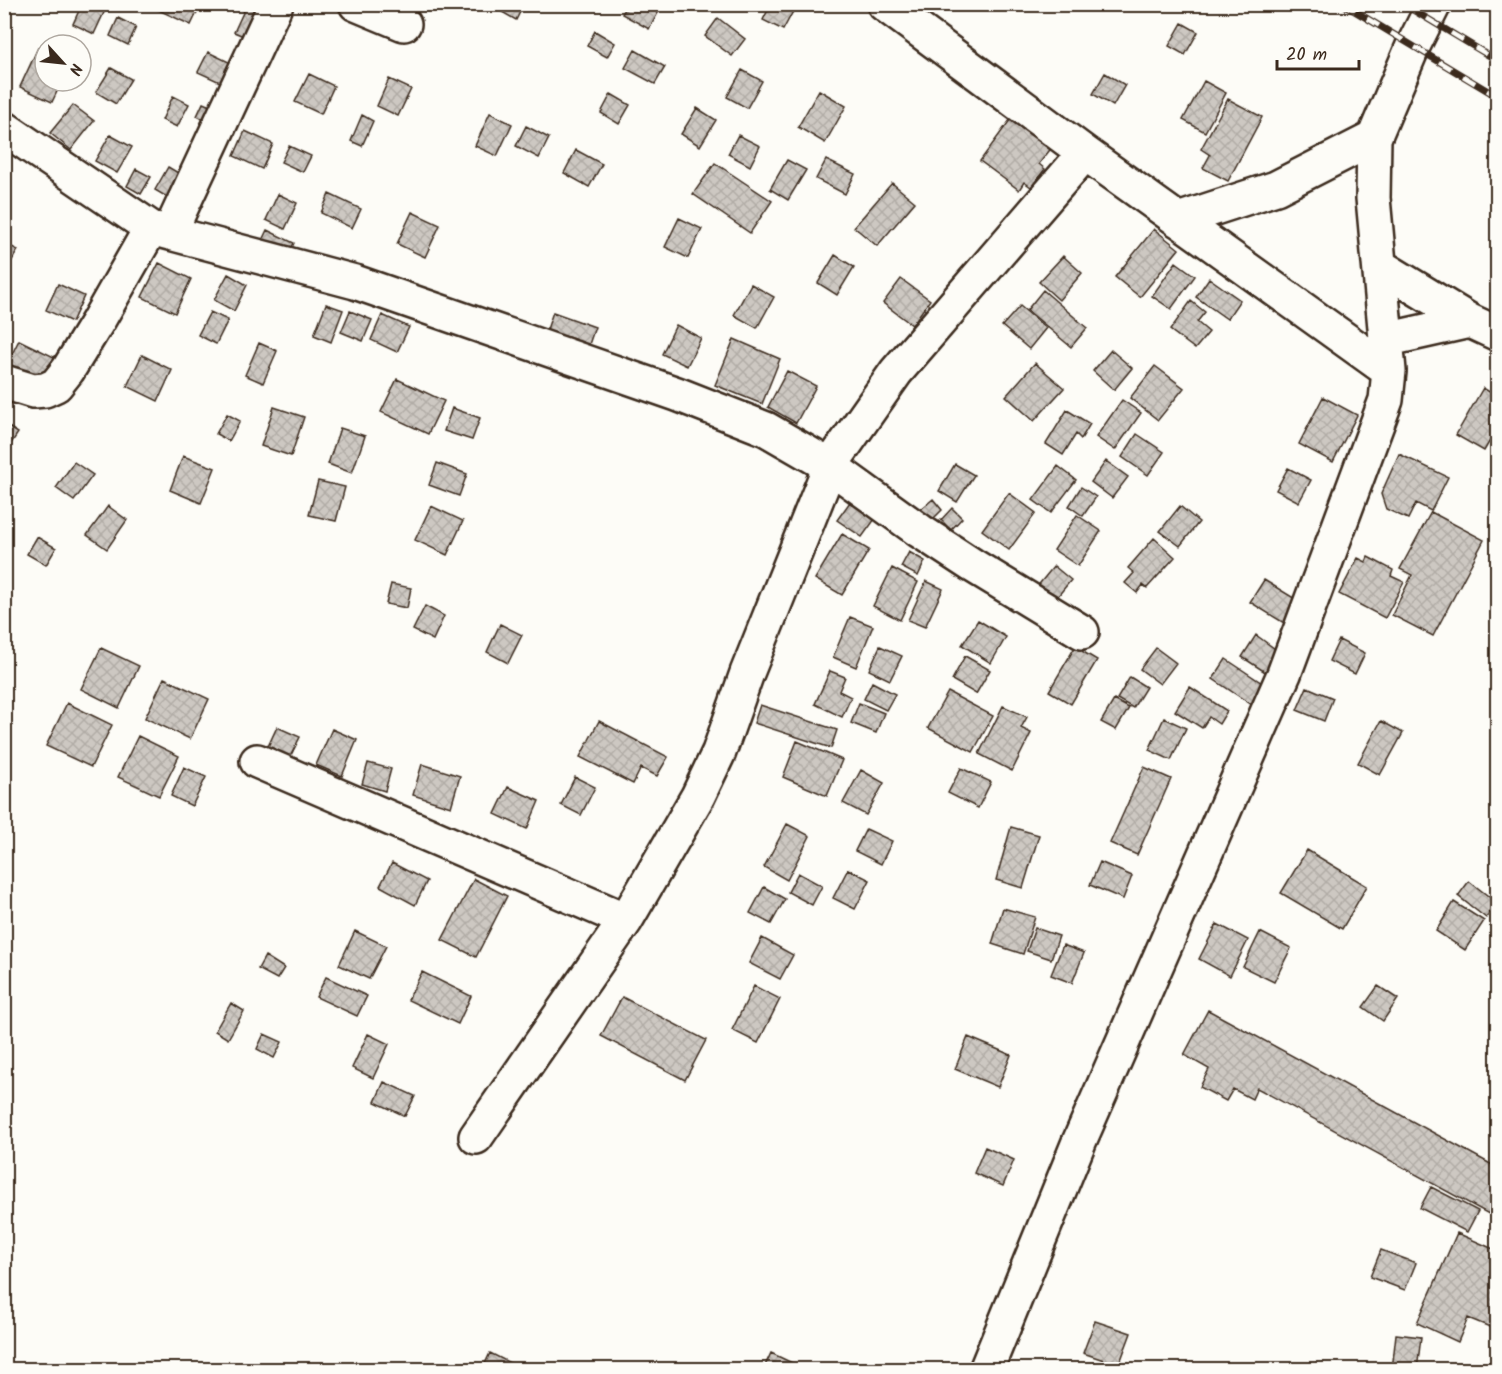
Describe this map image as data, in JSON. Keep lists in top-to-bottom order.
{
  "scale_bar": "20 m",
  "north": "bottom right"
}
